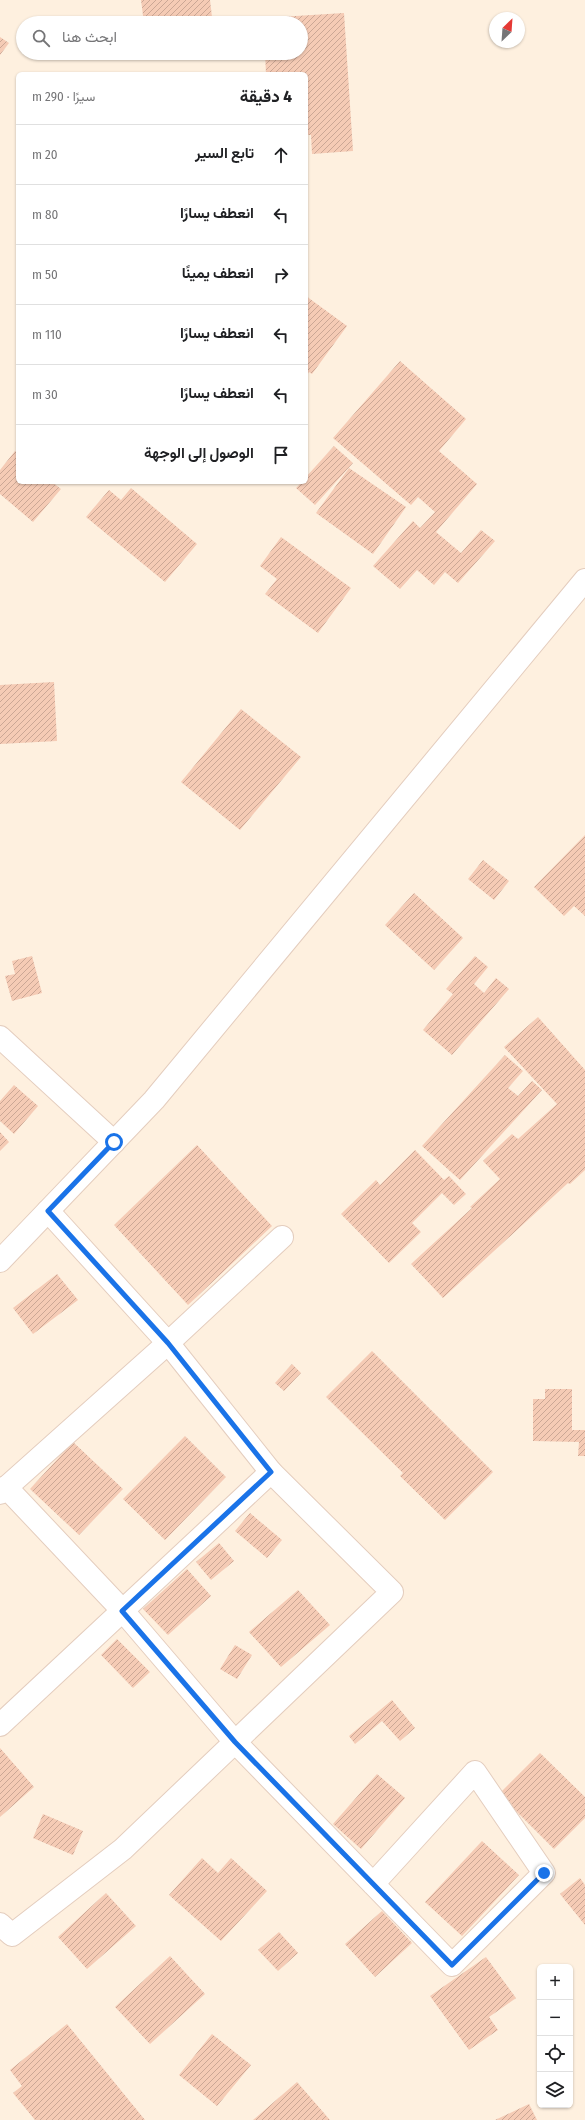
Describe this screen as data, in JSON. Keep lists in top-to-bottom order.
{
  "north": "top right",
  "page": {
    "search": "ابحث هنا",
    "heading": ["4 دقيقة", "سيرًا · 290 m"],
    "list": [
      ["تابع السير", "20 m"],
      ["انعطف يسارًا", "80 m"],
      ["انعطف يمينًا", "50 m"],
      ["انعطف يسارًا", "110 m"],
      ["انعطف يسارًا", "30 m"],
      "الوصول إلى الوجهة"
    ],
    "map_buttons": ["+", "−"]
  }
}
